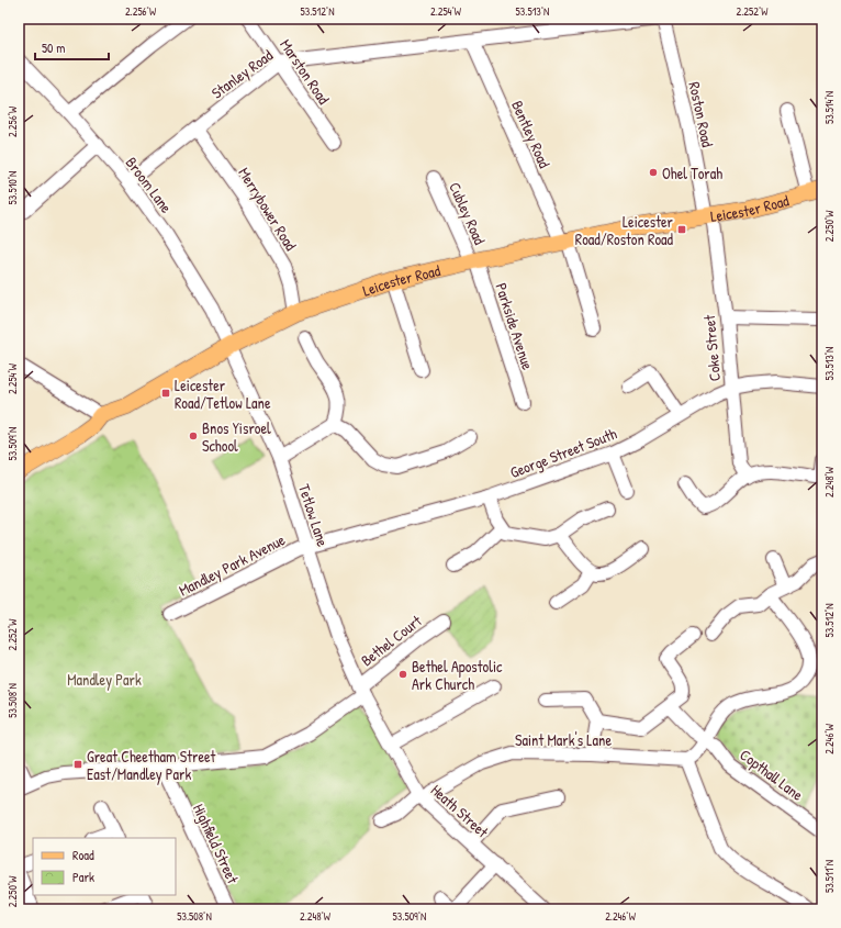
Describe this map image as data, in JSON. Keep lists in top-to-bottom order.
{
  "streets": {
    "main road": ["Leicester Road"],
    "street": [
      "Marston Road",
      "Stanley Road",
      "Roston Road",
      "Bentley Road",
      "Broom Lane",
      "Merrybower Road",
      "Cubley Road",
      "Parkside Avenue",
      "Coke Street",
      "George Street South",
      "Tetlow Lane",
      "Mandley Park Avenue",
      "Bethel Court",
      "Saint Mark's Lane",
      "Copthall Lane",
      "Heath Street",
      "Highfield Street"
    ]
  },
  "crossings": [
    ["Marston Road", "Stanley Road"],
    ["Stanley Road", "Bentley Road"],
    ["Stanley Road", "Broom Lane"],
    ["Stanley Road", "Merrybower Road"],
    ["Roston Road", "Leicester Road"],
    ["Roston Road", "Coke Street"],
    ["Bentley Road", "Leicester Road"],
    ["Broom Lane", "Leicester Road"],
    ["Broom Lane", "Tetlow Lane"],
    ["Leicester Road", "Merrybower Road"],
    ["Leicester Road", "Cubley Road"],
    ["Leicester Road", "Parkside Avenue"],
    ["Leicester Road", "Coke Street"],
    ["Leicester Road", "Tetlow Lane"],
    ["Cubley Road", "Parkside Avenue"],
    ["Coke Street", "George Street South"],
    ["George Street South", "Tetlow Lane"],
    ["George Street South", "Mandley Park Avenue"],
    ["Tetlow Lane", "Mandley Park Avenue"],
    ["Tetlow Lane", "Bethel Court"],
    ["Tetlow Lane", "Heath Street"],
    ["Bethel Court", "Heath Street"],
    ["Bethel Court", "Highfield Street"],
    ["Saint Mark's Lane", "Heath Street"]
  ],
  "parks": ["Mandley Park"],
  "places": {
    "other": ["Ohel Torah", "Bnos Yisroel School", "Bethel Apostolic Ark Church"],
    "transit": ["Leicester Road/Roston Road", "Leicester Road/Tetlow Lane", "Great Cheetham Street East/Mandley Park"]
  },
  "legend": ["Road", "Park"],
  "scale_bar": "50 m",
  "coordinates": [
    "2.256°W",
    "53.512°N",
    "2.254°W",
    "53.513°N",
    "2.252°W",
    "53.514°N",
    "53.510°N",
    "2.250°W",
    "53.509°N",
    "2.248°W",
    "53.508°N",
    "2.246°W",
    "53.511°N"
  ]
}
